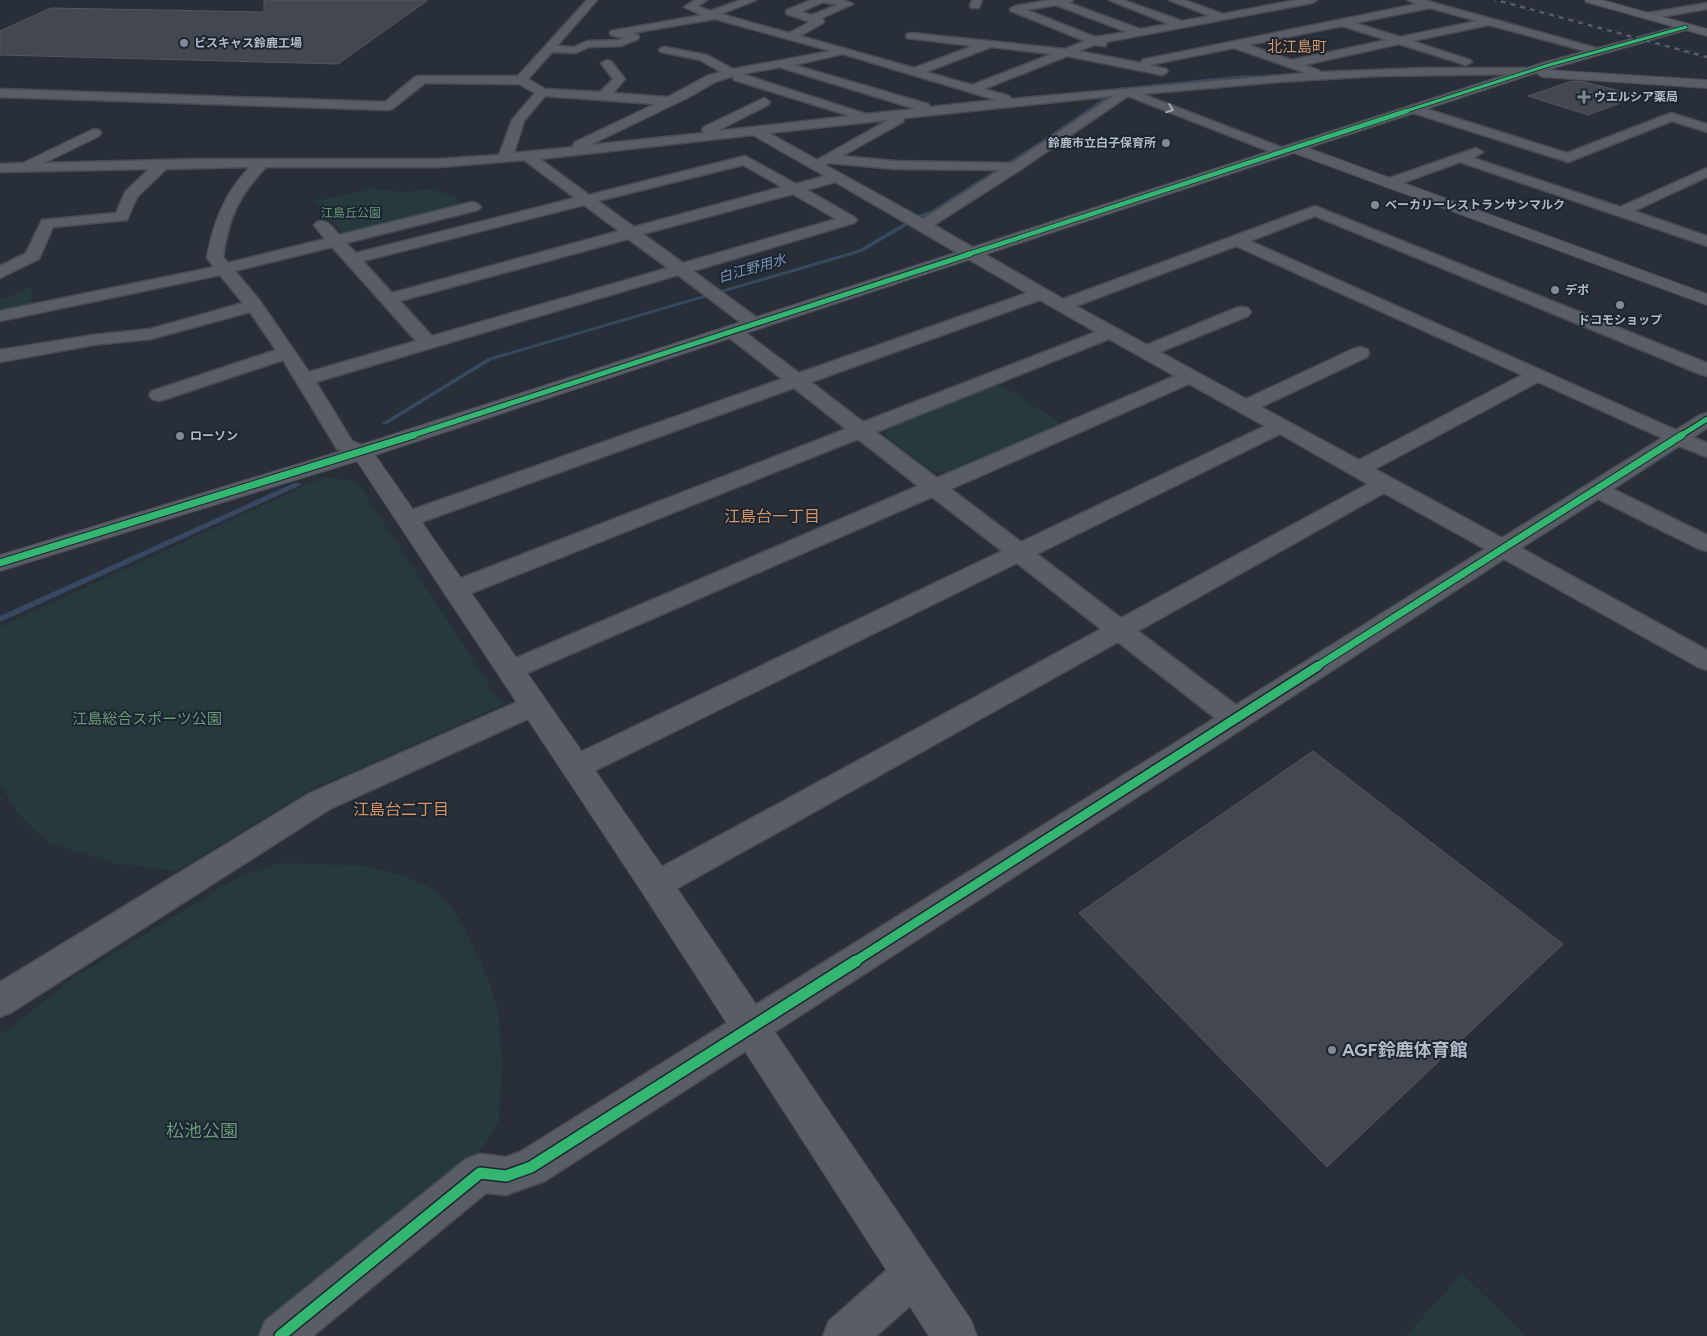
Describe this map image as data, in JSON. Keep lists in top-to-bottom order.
{
  "districts": ["北江島町", "江島台一丁目", "江島台二丁目"],
  "water": ["白江野用水"],
  "parks": ["江島丘公園", "江島総合スポーツ公園", "松池公園"],
  "places": {
    "other": [
      "ビスキャス鈴鹿工場",
      "鈴鹿市立白子保育所",
      "ベーカリーレストランサンマルク",
      "デポ",
      "ドコモショップ",
      "ローソン",
      "AGF鈴鹿体育館"
    ],
    "health": ["ウエルシア薬局"]
  }
}
